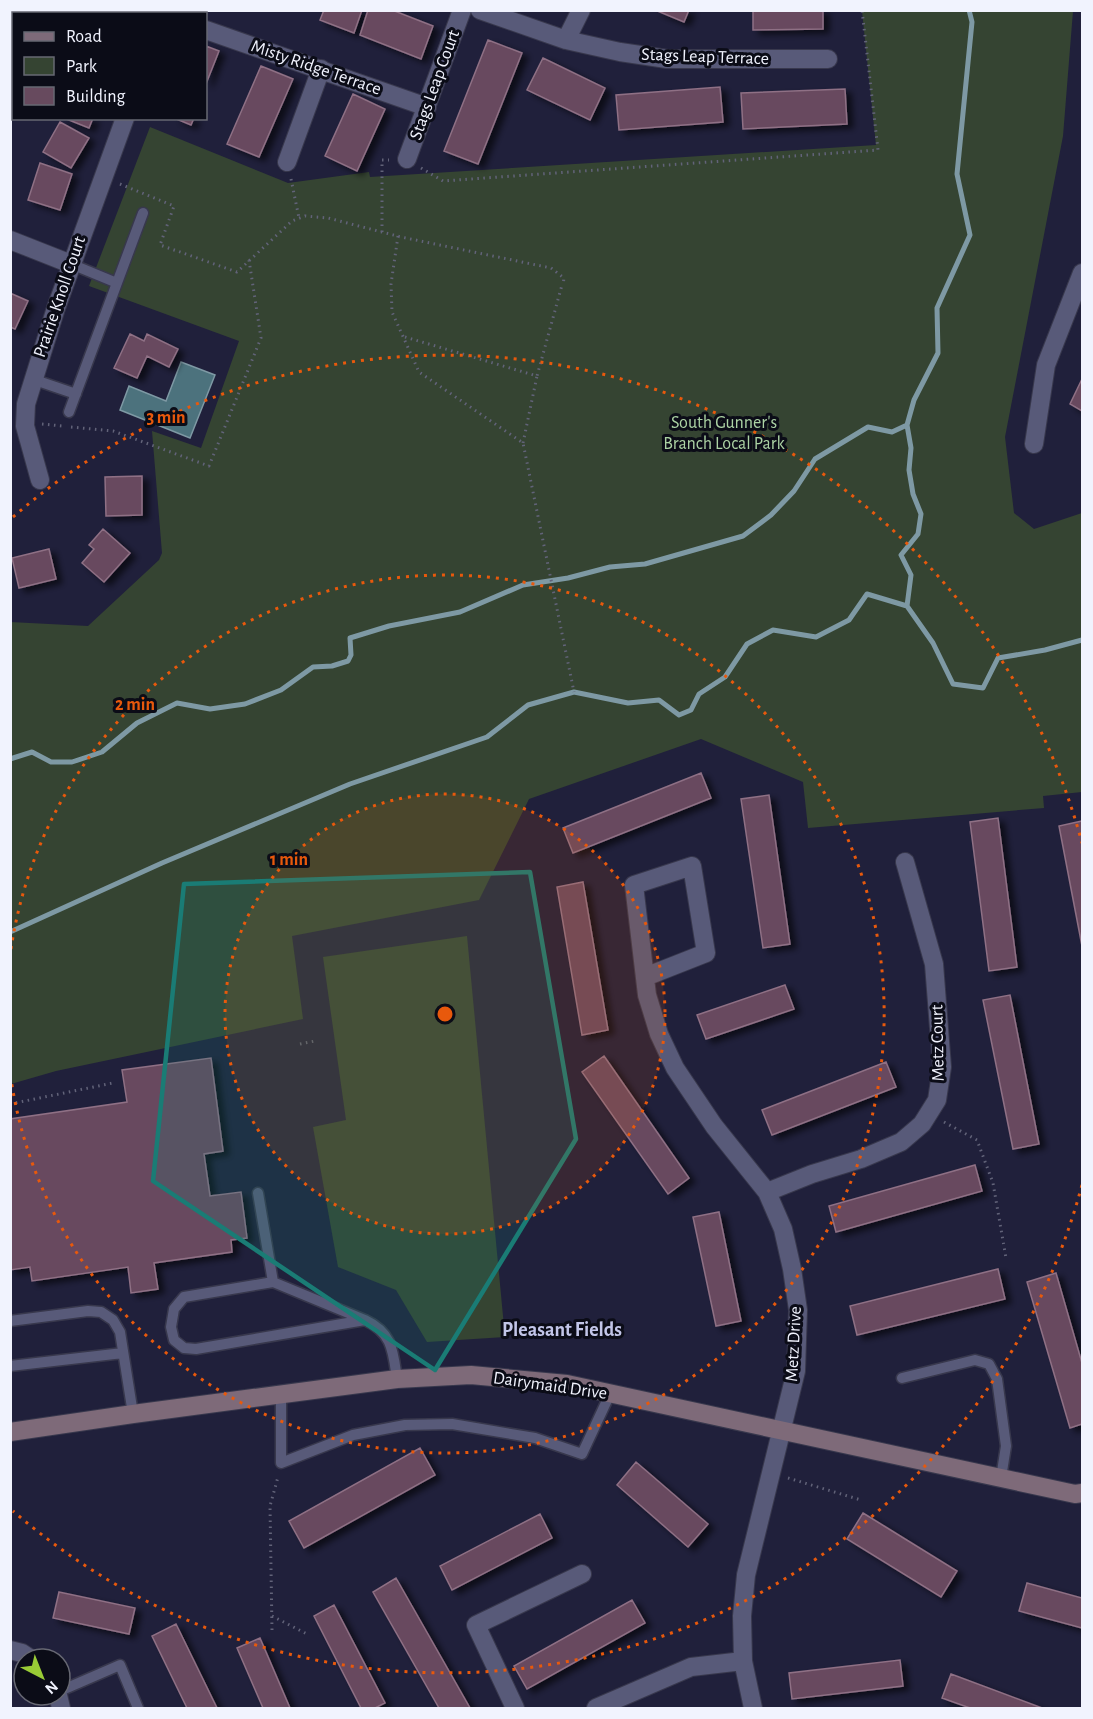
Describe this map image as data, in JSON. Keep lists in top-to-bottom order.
{
  "streets": {
    "street": [
      "Stags Leap Terrace",
      "Misty Ridge Terrace",
      "Stags Leap Court",
      "Prairie Knoll Court",
      "Metz Court",
      "Metz Drive",
      "Dairymaid Drive"
    ]
  },
  "crossings": [
    ["Misty Ridge Terrace", "Stags Leap Court"],
    ["Metz Court", "Metz Drive"],
    ["Metz Drive", "Dairymaid Drive"]
  ],
  "districts": ["Pleasant Fields"],
  "parks": ["South Gunner's Branch Local Park"],
  "legend": ["Road", "Park", "Building"],
  "north": "bottom right",
  "rings": ["3 min", "2 min", "1 min"]
}
